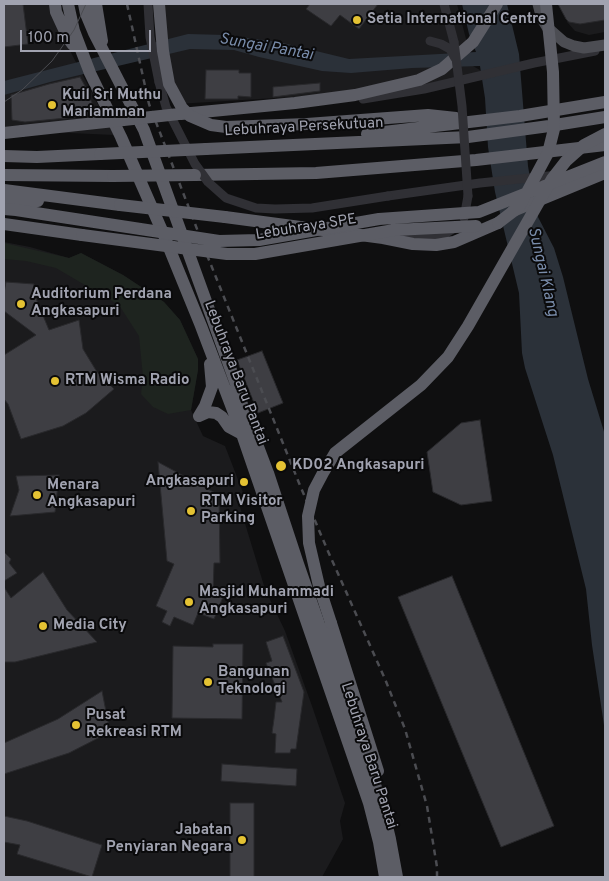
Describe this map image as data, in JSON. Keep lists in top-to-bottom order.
{
  "streets": {
    "highway": ["Lebuhraya Persekutuan", "Lebuhraya SPE", "Lebuhraya Baru Pantai"]
  },
  "water": ["Sungai Pantai", "Sungai Klang"],
  "places": [
    "Setia International Centre",
    "Kuil Sri Muthu Mariamman",
    "Auditorium Perdana Angkasapuri",
    "RTM Wisma Radio",
    "KD02 Angkasapuri",
    "Angkasapuri",
    "Menara Angkasapuri",
    "RTM Visitor Parking",
    "Masjid Muhammadi Angkasapuri",
    "Media City",
    "Bangunan Teknologi",
    "Pusat Rekreasi RTM",
    "Jabatan Penyiaran Negara"
  ],
  "scale_bar": "100 m"
}
